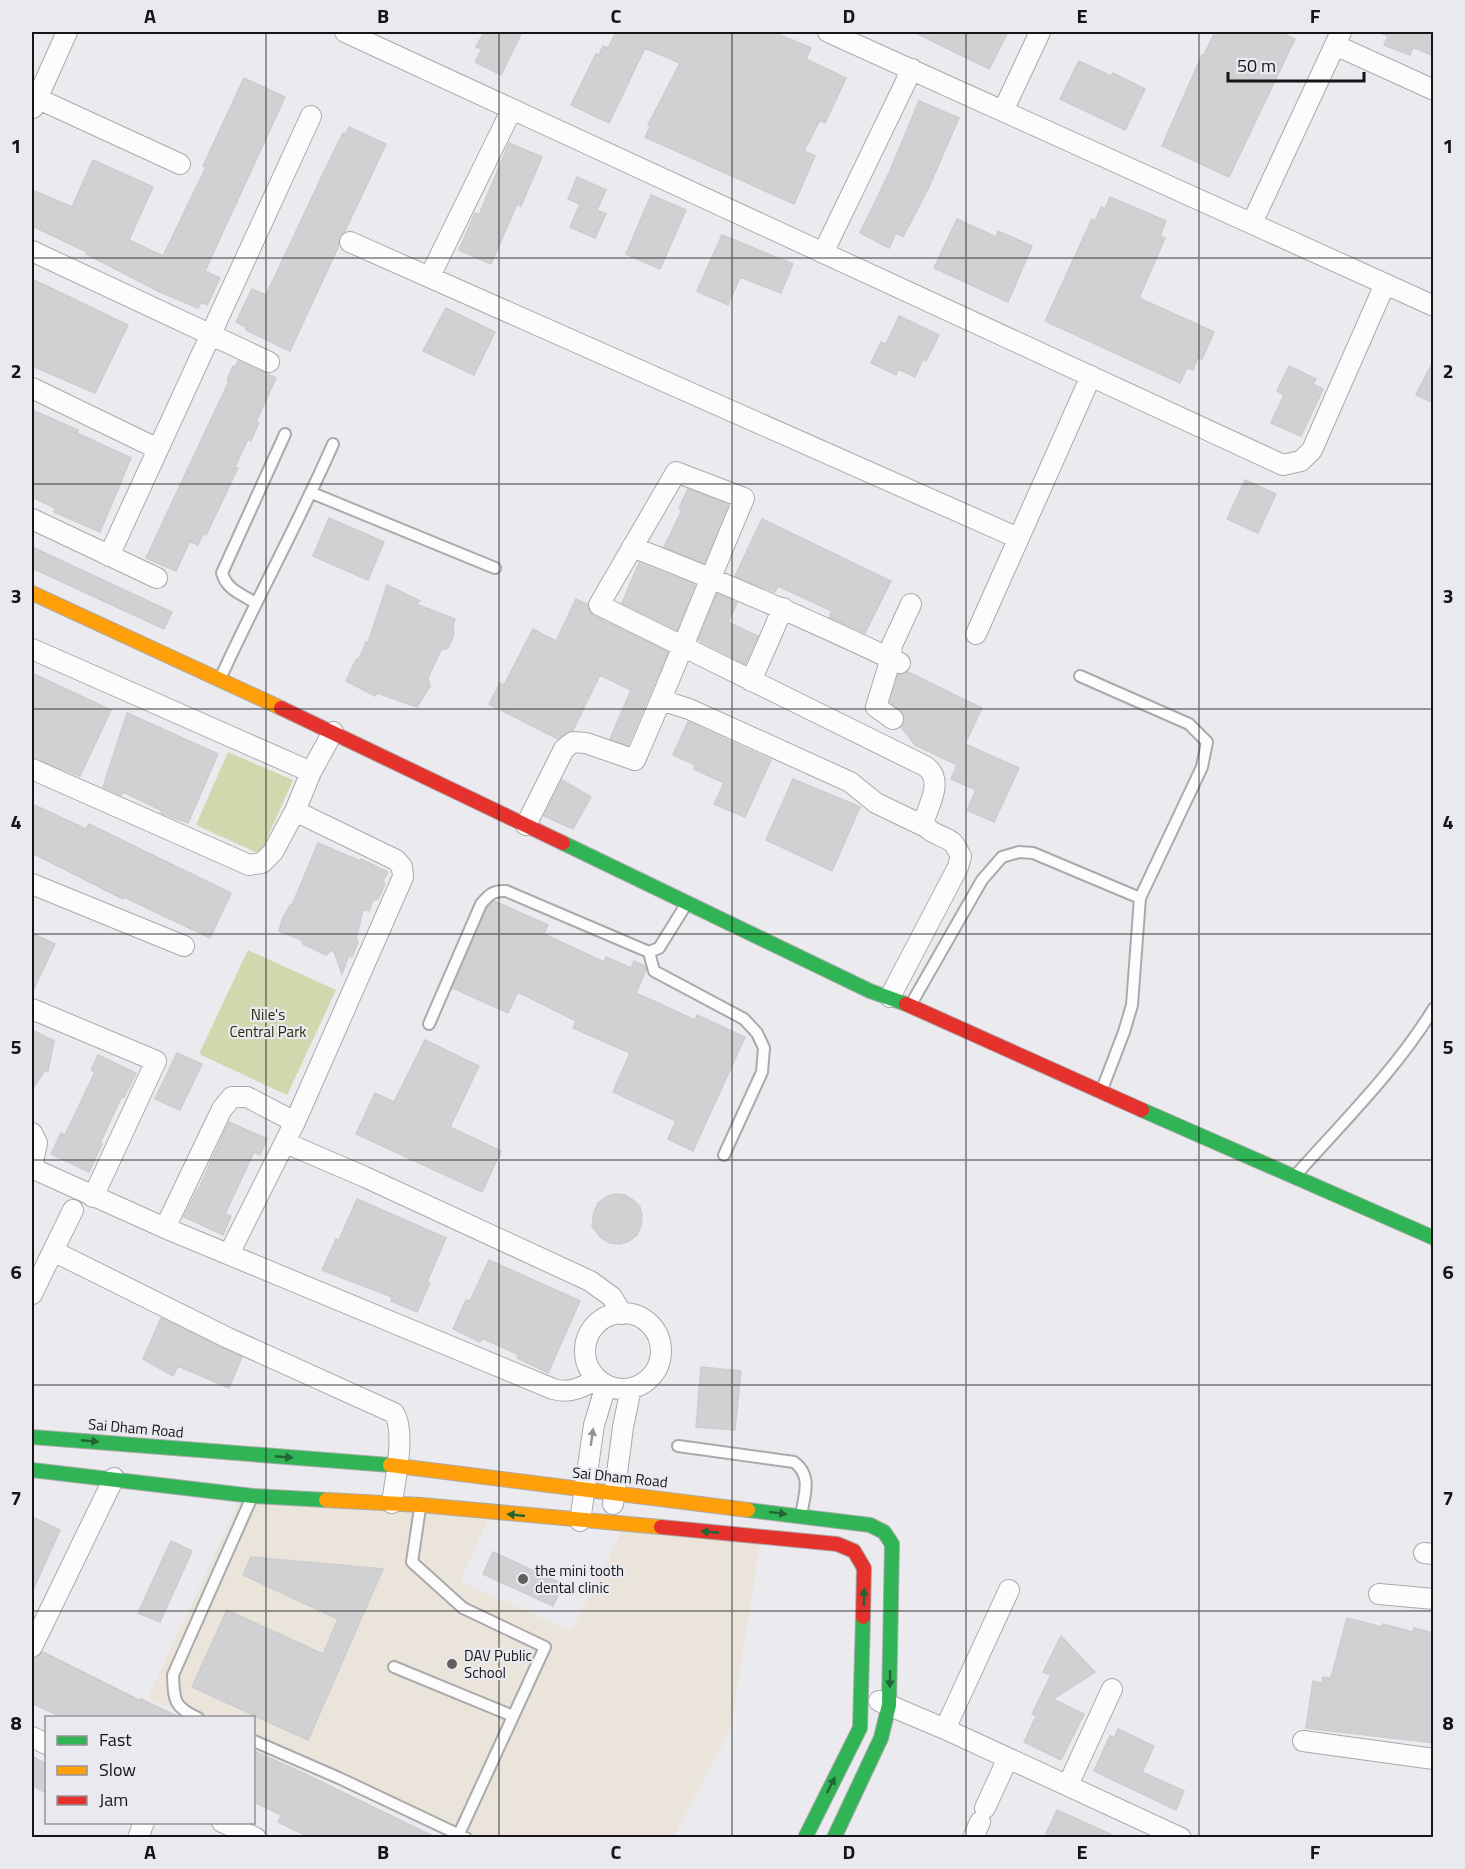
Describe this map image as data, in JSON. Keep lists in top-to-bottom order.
{
  "streets": {
    "street": ["Sai Dham Road"]
  },
  "parks": ["Nile's Central Park"],
  "places": ["the mini tooth dental clinic", "DAV Public School"],
  "legend": ["Fast", "Slow", "Jam"],
  "scale_bar": "50 m",
  "grid": {
    "columns": [
      "A",
      "B",
      "C",
      "D",
      "E",
      "F"
    ],
    "rows": [
      "1",
      "2",
      "3",
      "4",
      "5",
      "6",
      "7",
      "8"
    ]
  }
}
